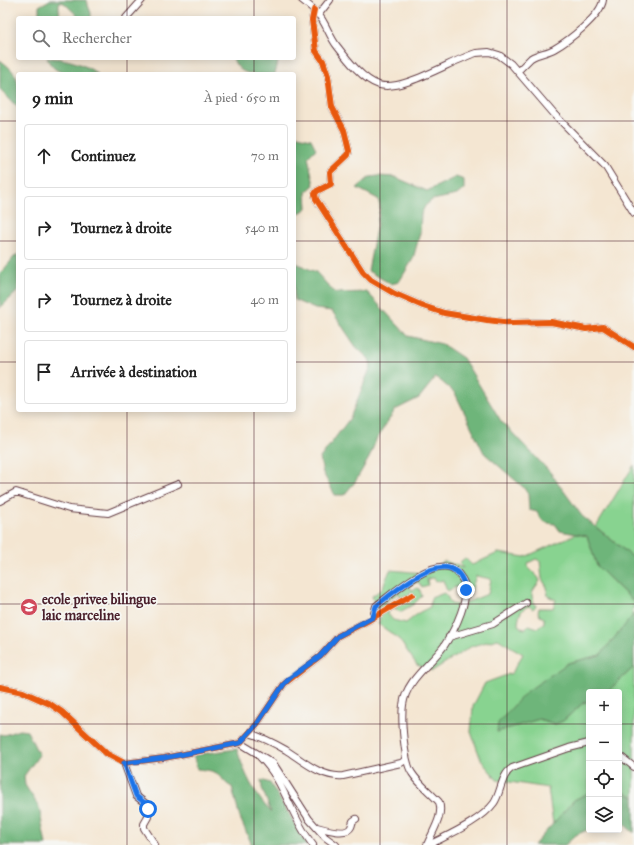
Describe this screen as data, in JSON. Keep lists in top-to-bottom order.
{
  "places": {
    "school or university": ["ecole privee bilingue laic marceline"]
  },
  "page": {
    "search": "Rechercher",
    "heading": ["9 min", "À pied · 650 m"],
    "list": [
      ["Continuez", "70 m"],
      ["Tournez à droite", "540 m"],
      ["Tournez à droite", "40 m"],
      "Arrivée à destination"
    ],
    "map_buttons": ["+", "−"]
  }
}
